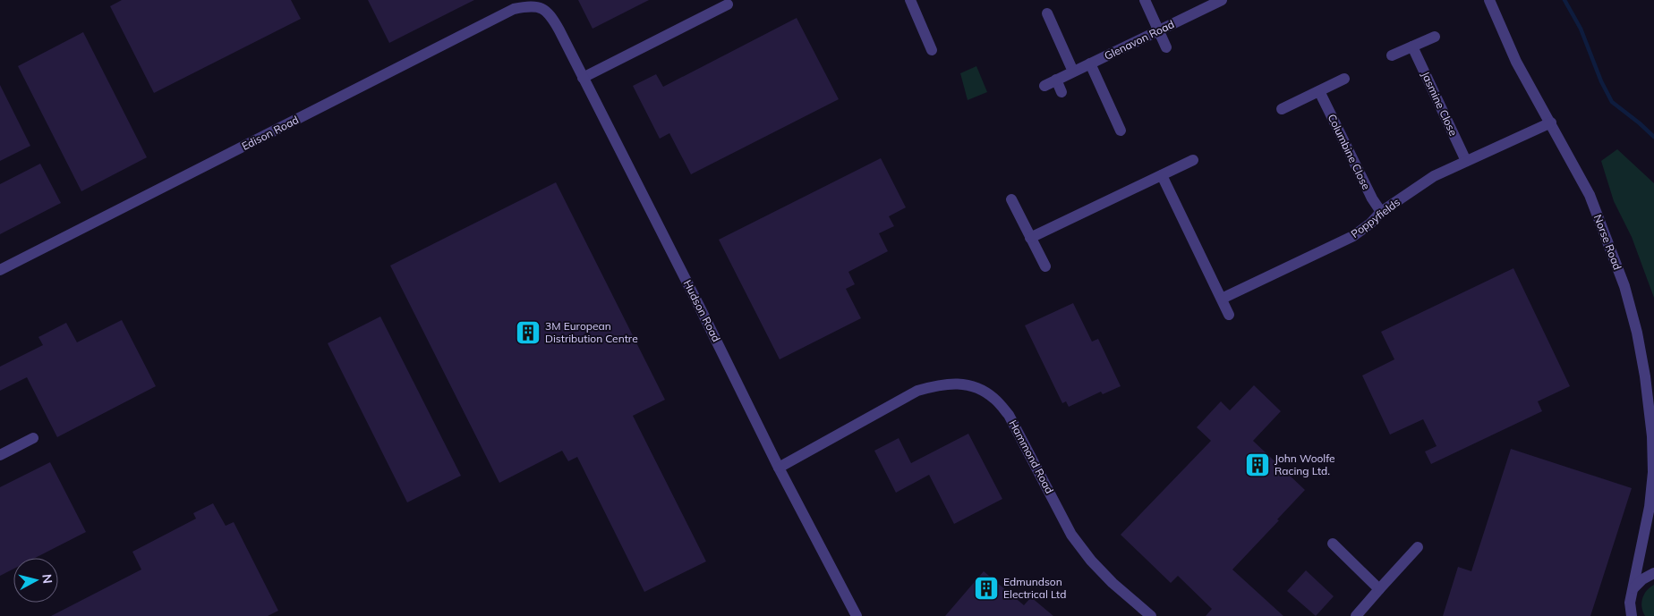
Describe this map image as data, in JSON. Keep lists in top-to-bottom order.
{
  "streets": {
    "street": [
      "Glenavon Road",
      "Jasmine Close",
      "Edison Road",
      "Columbine Close",
      "Poppyfields",
      "Norse Road",
      "Hudson Road",
      "Hammond Road"
    ]
  },
  "crossings": [
    ["Jasmine Close", "Poppyfields"],
    ["Edison Road", "Hudson Road"],
    ["Columbine Close", "Poppyfields"],
    ["Poppyfields", "Norse Road"],
    ["Hudson Road", "Hammond Road"]
  ],
  "places": {
    "building": ["3M European Distribution Centre", "John Woolfe Racing Ltd.", "Edmundson Electrical Ltd"]
  },
  "north": "right"
}
